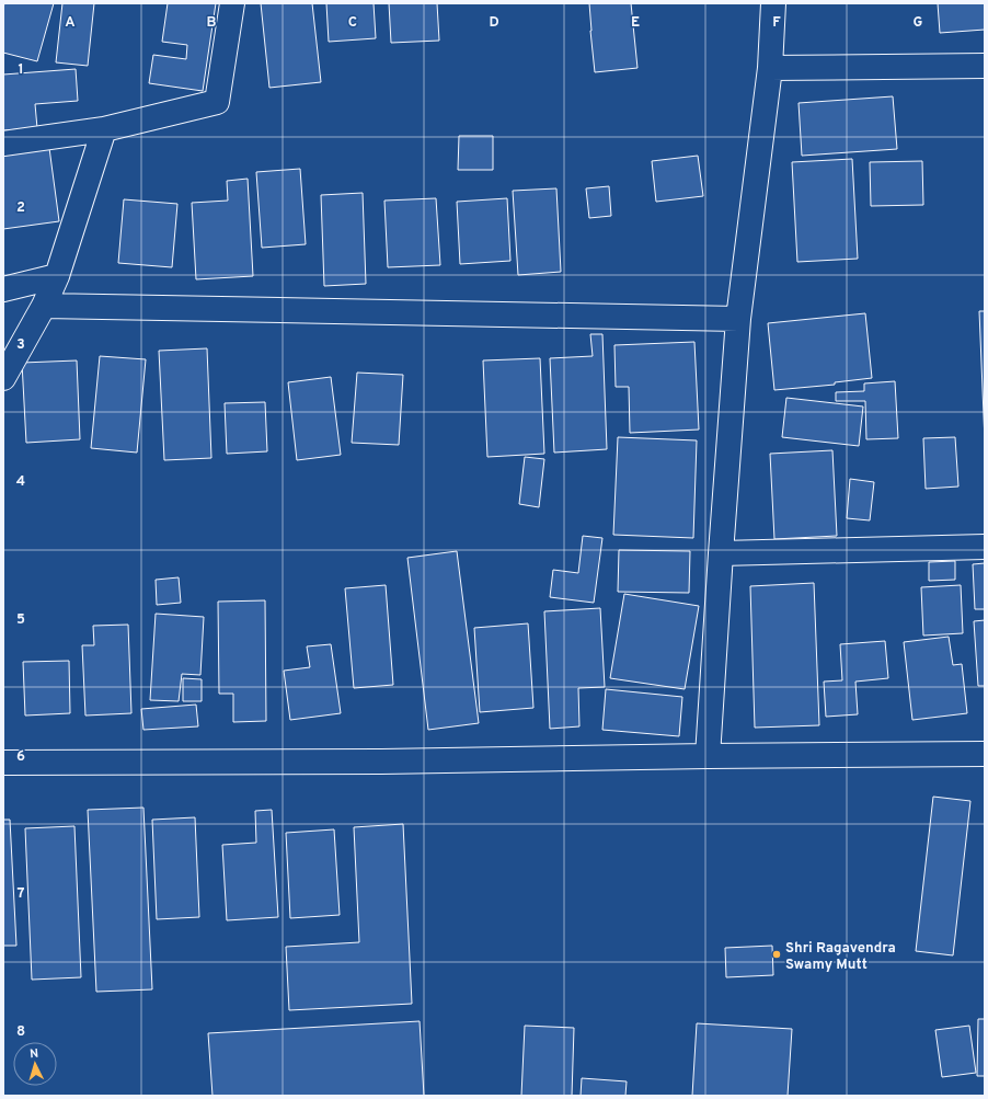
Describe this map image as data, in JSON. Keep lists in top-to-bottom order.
{
  "places": ["Shri Ragavendra Swamy Mutt"],
  "north": "top",
  "grid": {
    "columns": [
      "A",
      "B",
      "C",
      "D",
      "E",
      "F",
      "G"
    ],
    "rows": [
      "1",
      "2",
      "3",
      "4",
      "5",
      "6",
      "7",
      "8"
    ]
  }
}
